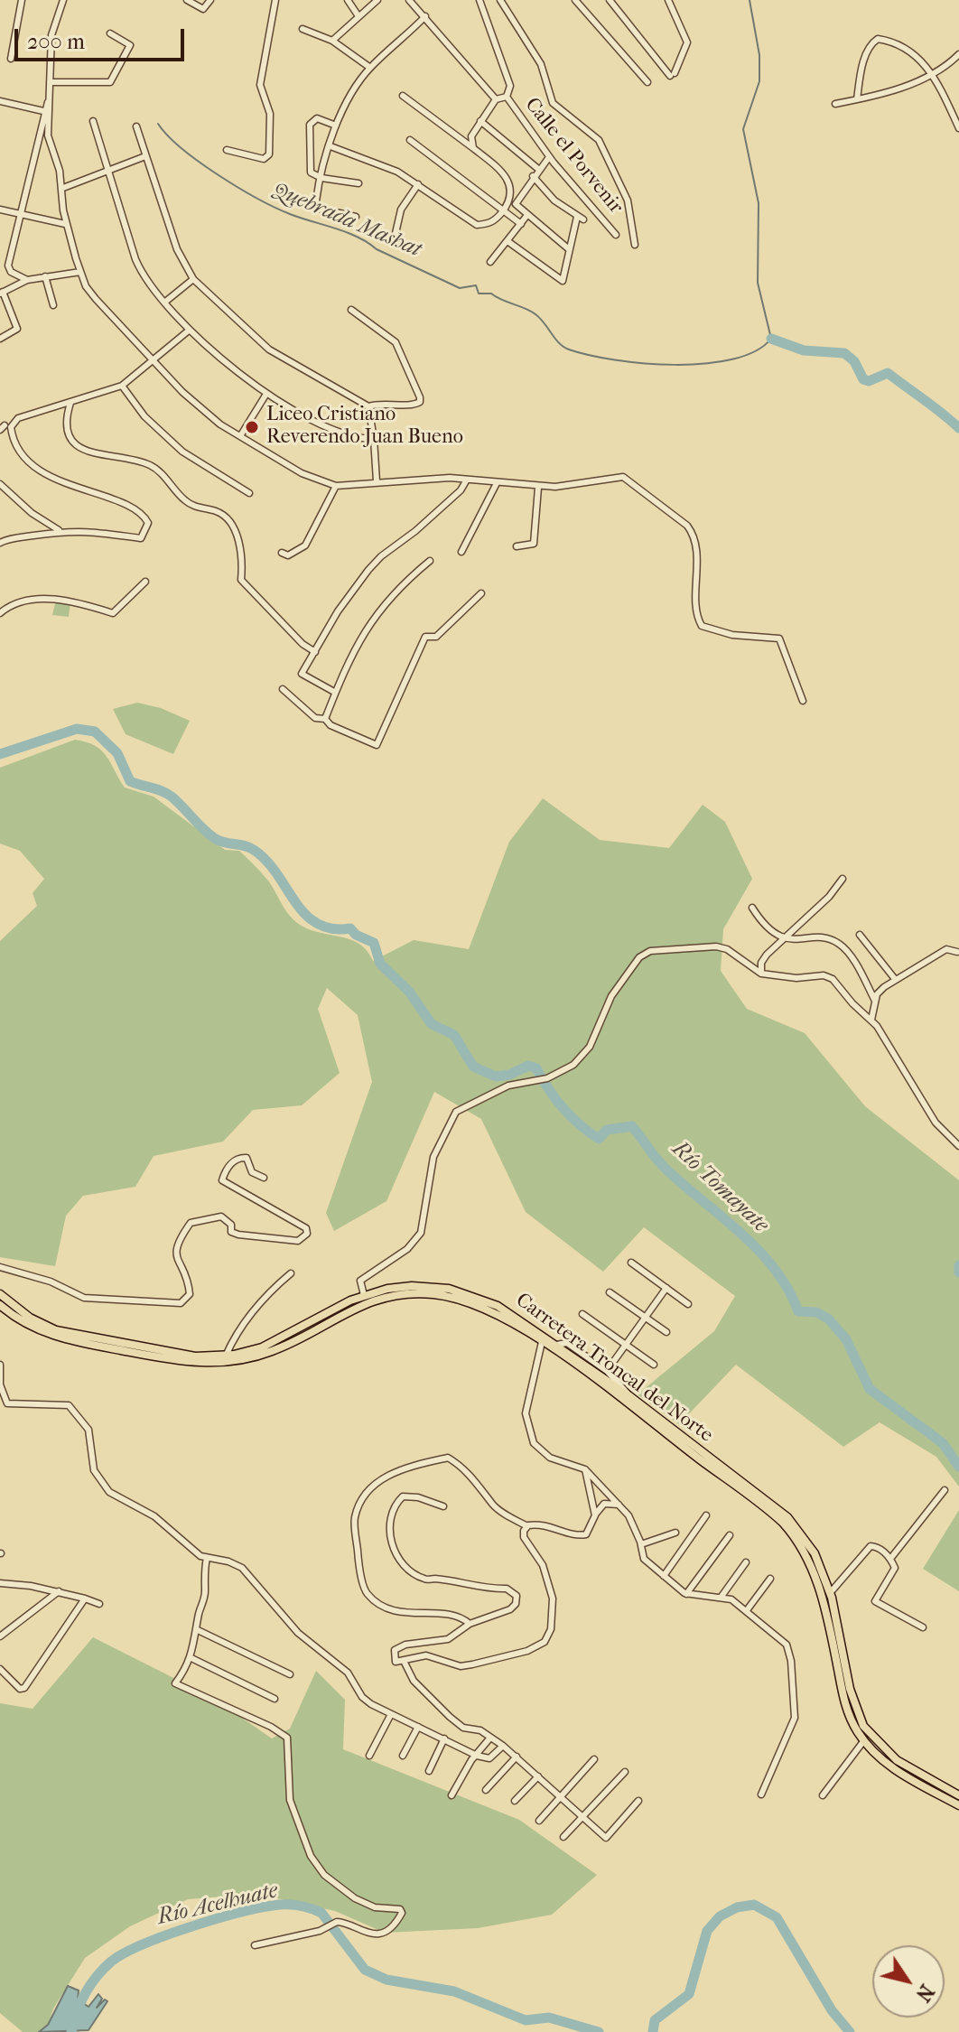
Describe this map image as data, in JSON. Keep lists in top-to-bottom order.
{
  "streets": {
    "main road": ["Carretera Troncal del Norte"],
    "street": ["Calle el Porvenir"]
  },
  "water": ["Quebrada Mashat", "Río Tomayate", "Río Acelhuate"],
  "places": ["Liceo Cristiano Reverendo Juan Bueno"],
  "scale_bar": "200 m",
  "north": "bottom right"
}
